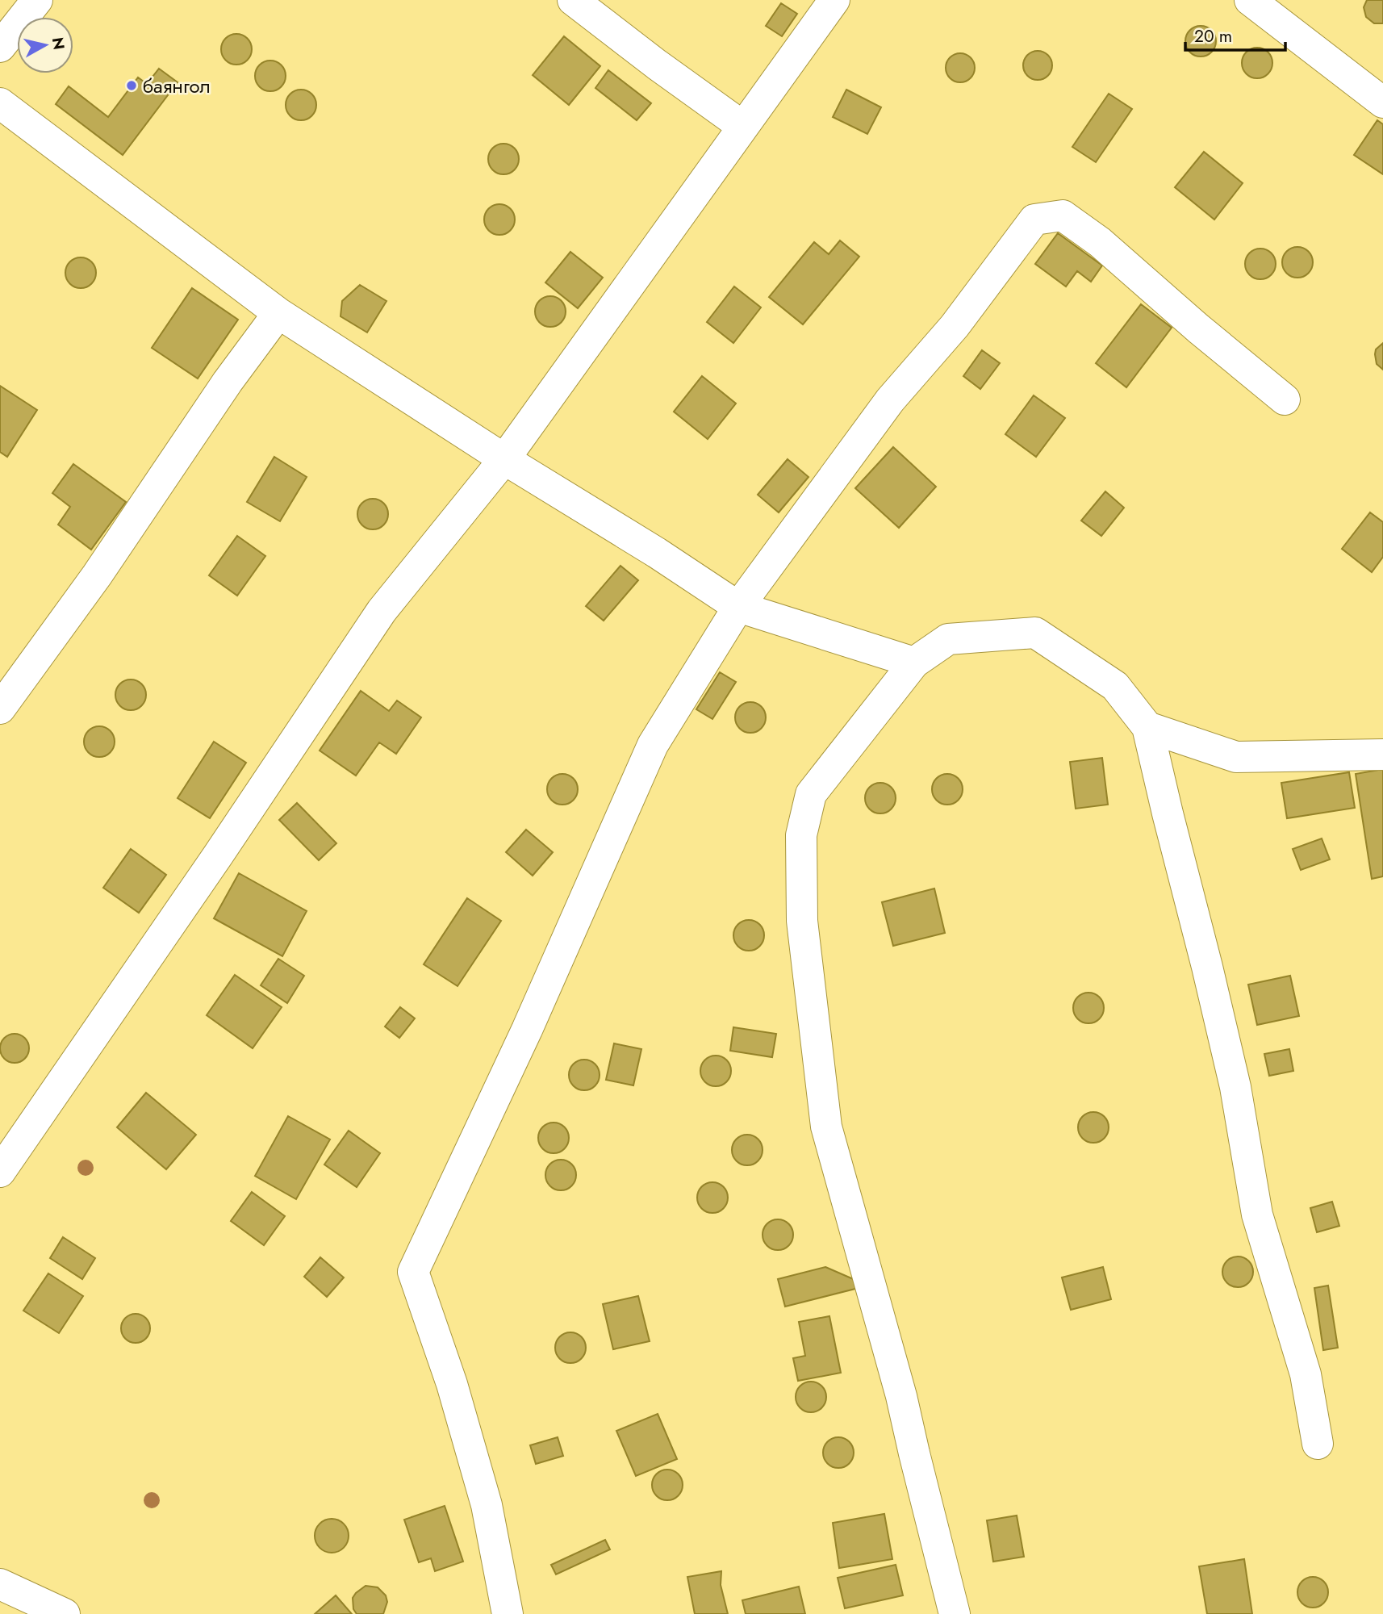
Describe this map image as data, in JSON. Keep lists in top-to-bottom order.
{
  "places": ["баянгол"],
  "scale_bar": "20 m",
  "north": "right"
}
